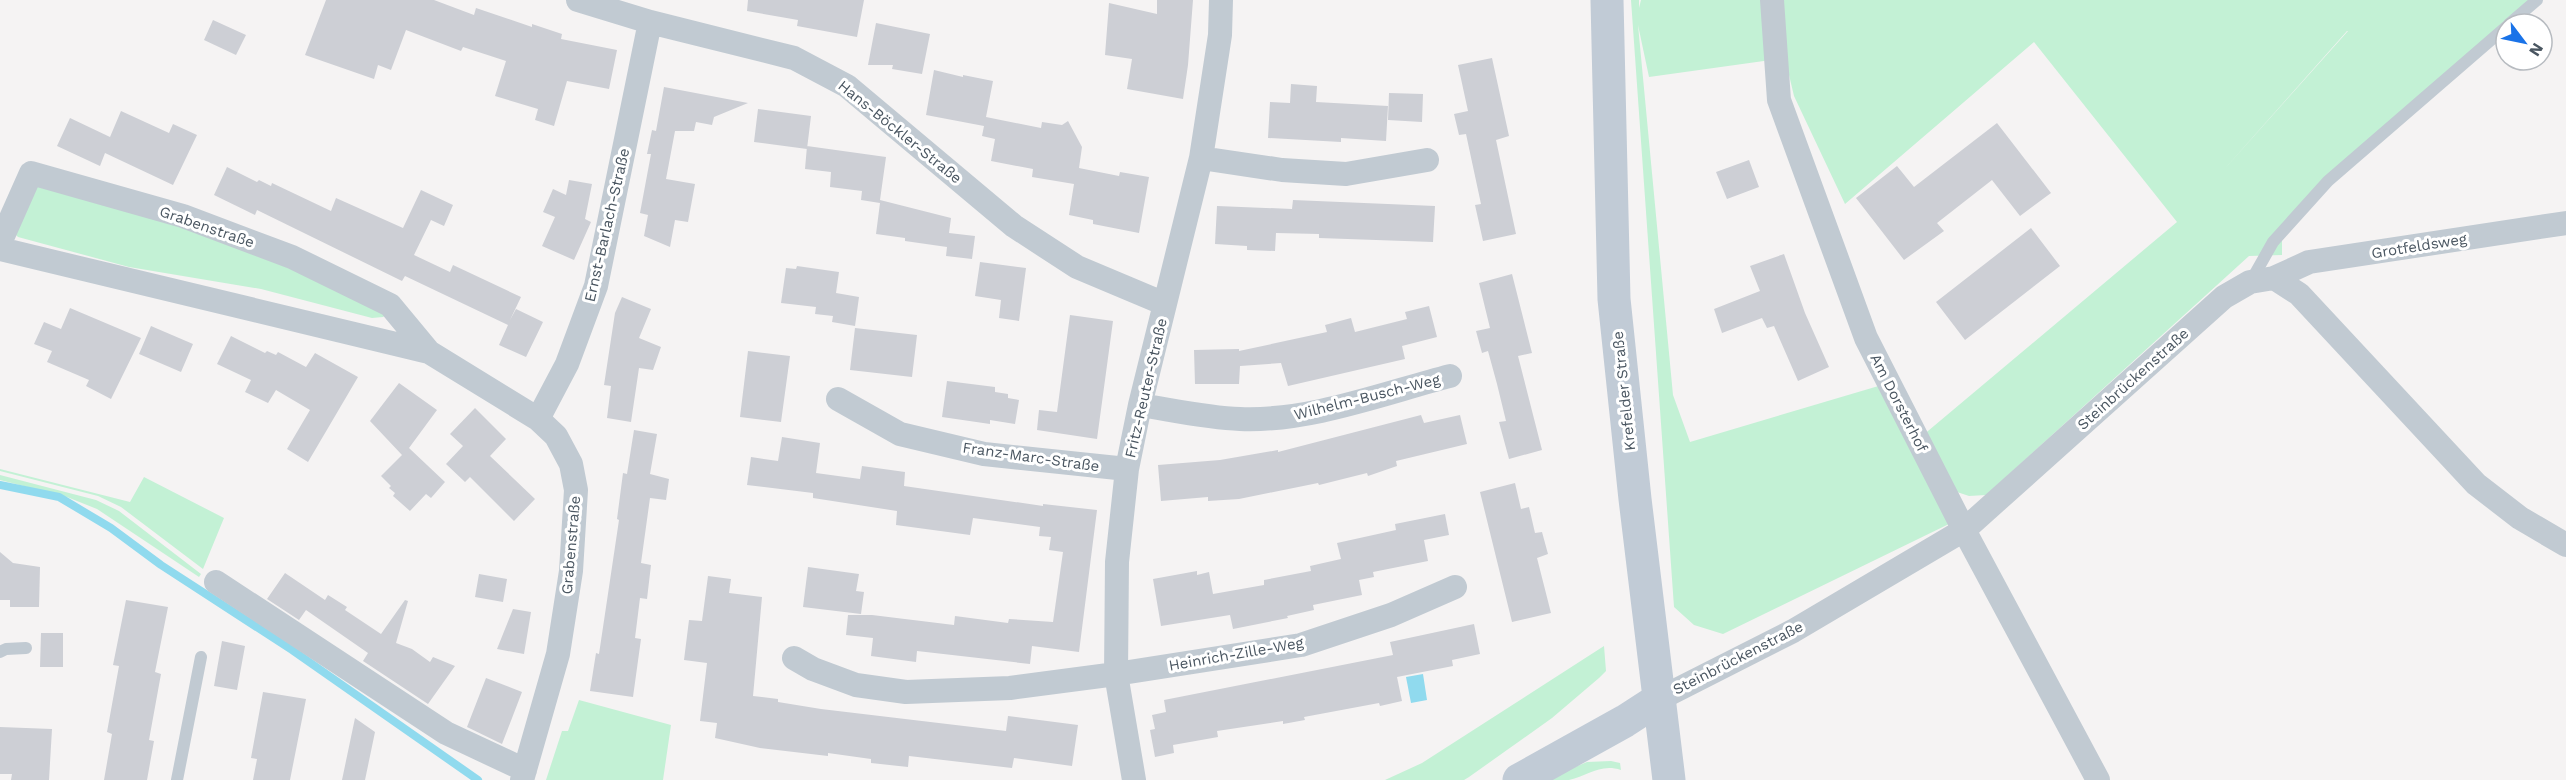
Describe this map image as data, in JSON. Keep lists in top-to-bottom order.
{
  "streets": {
    "main road": ["Krefelder Straße"],
    "street": [
      "Hans-Böckler-Straße",
      "Ernst-Barlach-Straße",
      "Grabenstraße",
      "Grotfeldsweg",
      "Steinbrückenstraße",
      "Fritz-Reuter-Straße",
      "Wilhelm-Busch-Weg",
      "Am Dorsterhof",
      "Franz-Marc-Straße",
      "Heinrich-Zille-Weg"
    ]
  },
  "crossings": [
    ["Hans-Böckler-Straße", "Ernst-Barlach-Straße"],
    ["Hans-Böckler-Straße", "Fritz-Reuter-Straße"],
    ["Ernst-Barlach-Straße", "Grabenstraße"],
    ["Grotfeldsweg", "Steinbrückenstraße"],
    ["Steinbrückenstraße", "Krefelder Straße"],
    ["Steinbrückenstraße", "Am Dorsterhof"],
    ["Fritz-Reuter-Straße", "Wilhelm-Busch-Weg"],
    ["Fritz-Reuter-Straße", "Franz-Marc-Straße"],
    ["Fritz-Reuter-Straße", "Heinrich-Zille-Weg"]
  ],
  "north": "bottom right"
}
